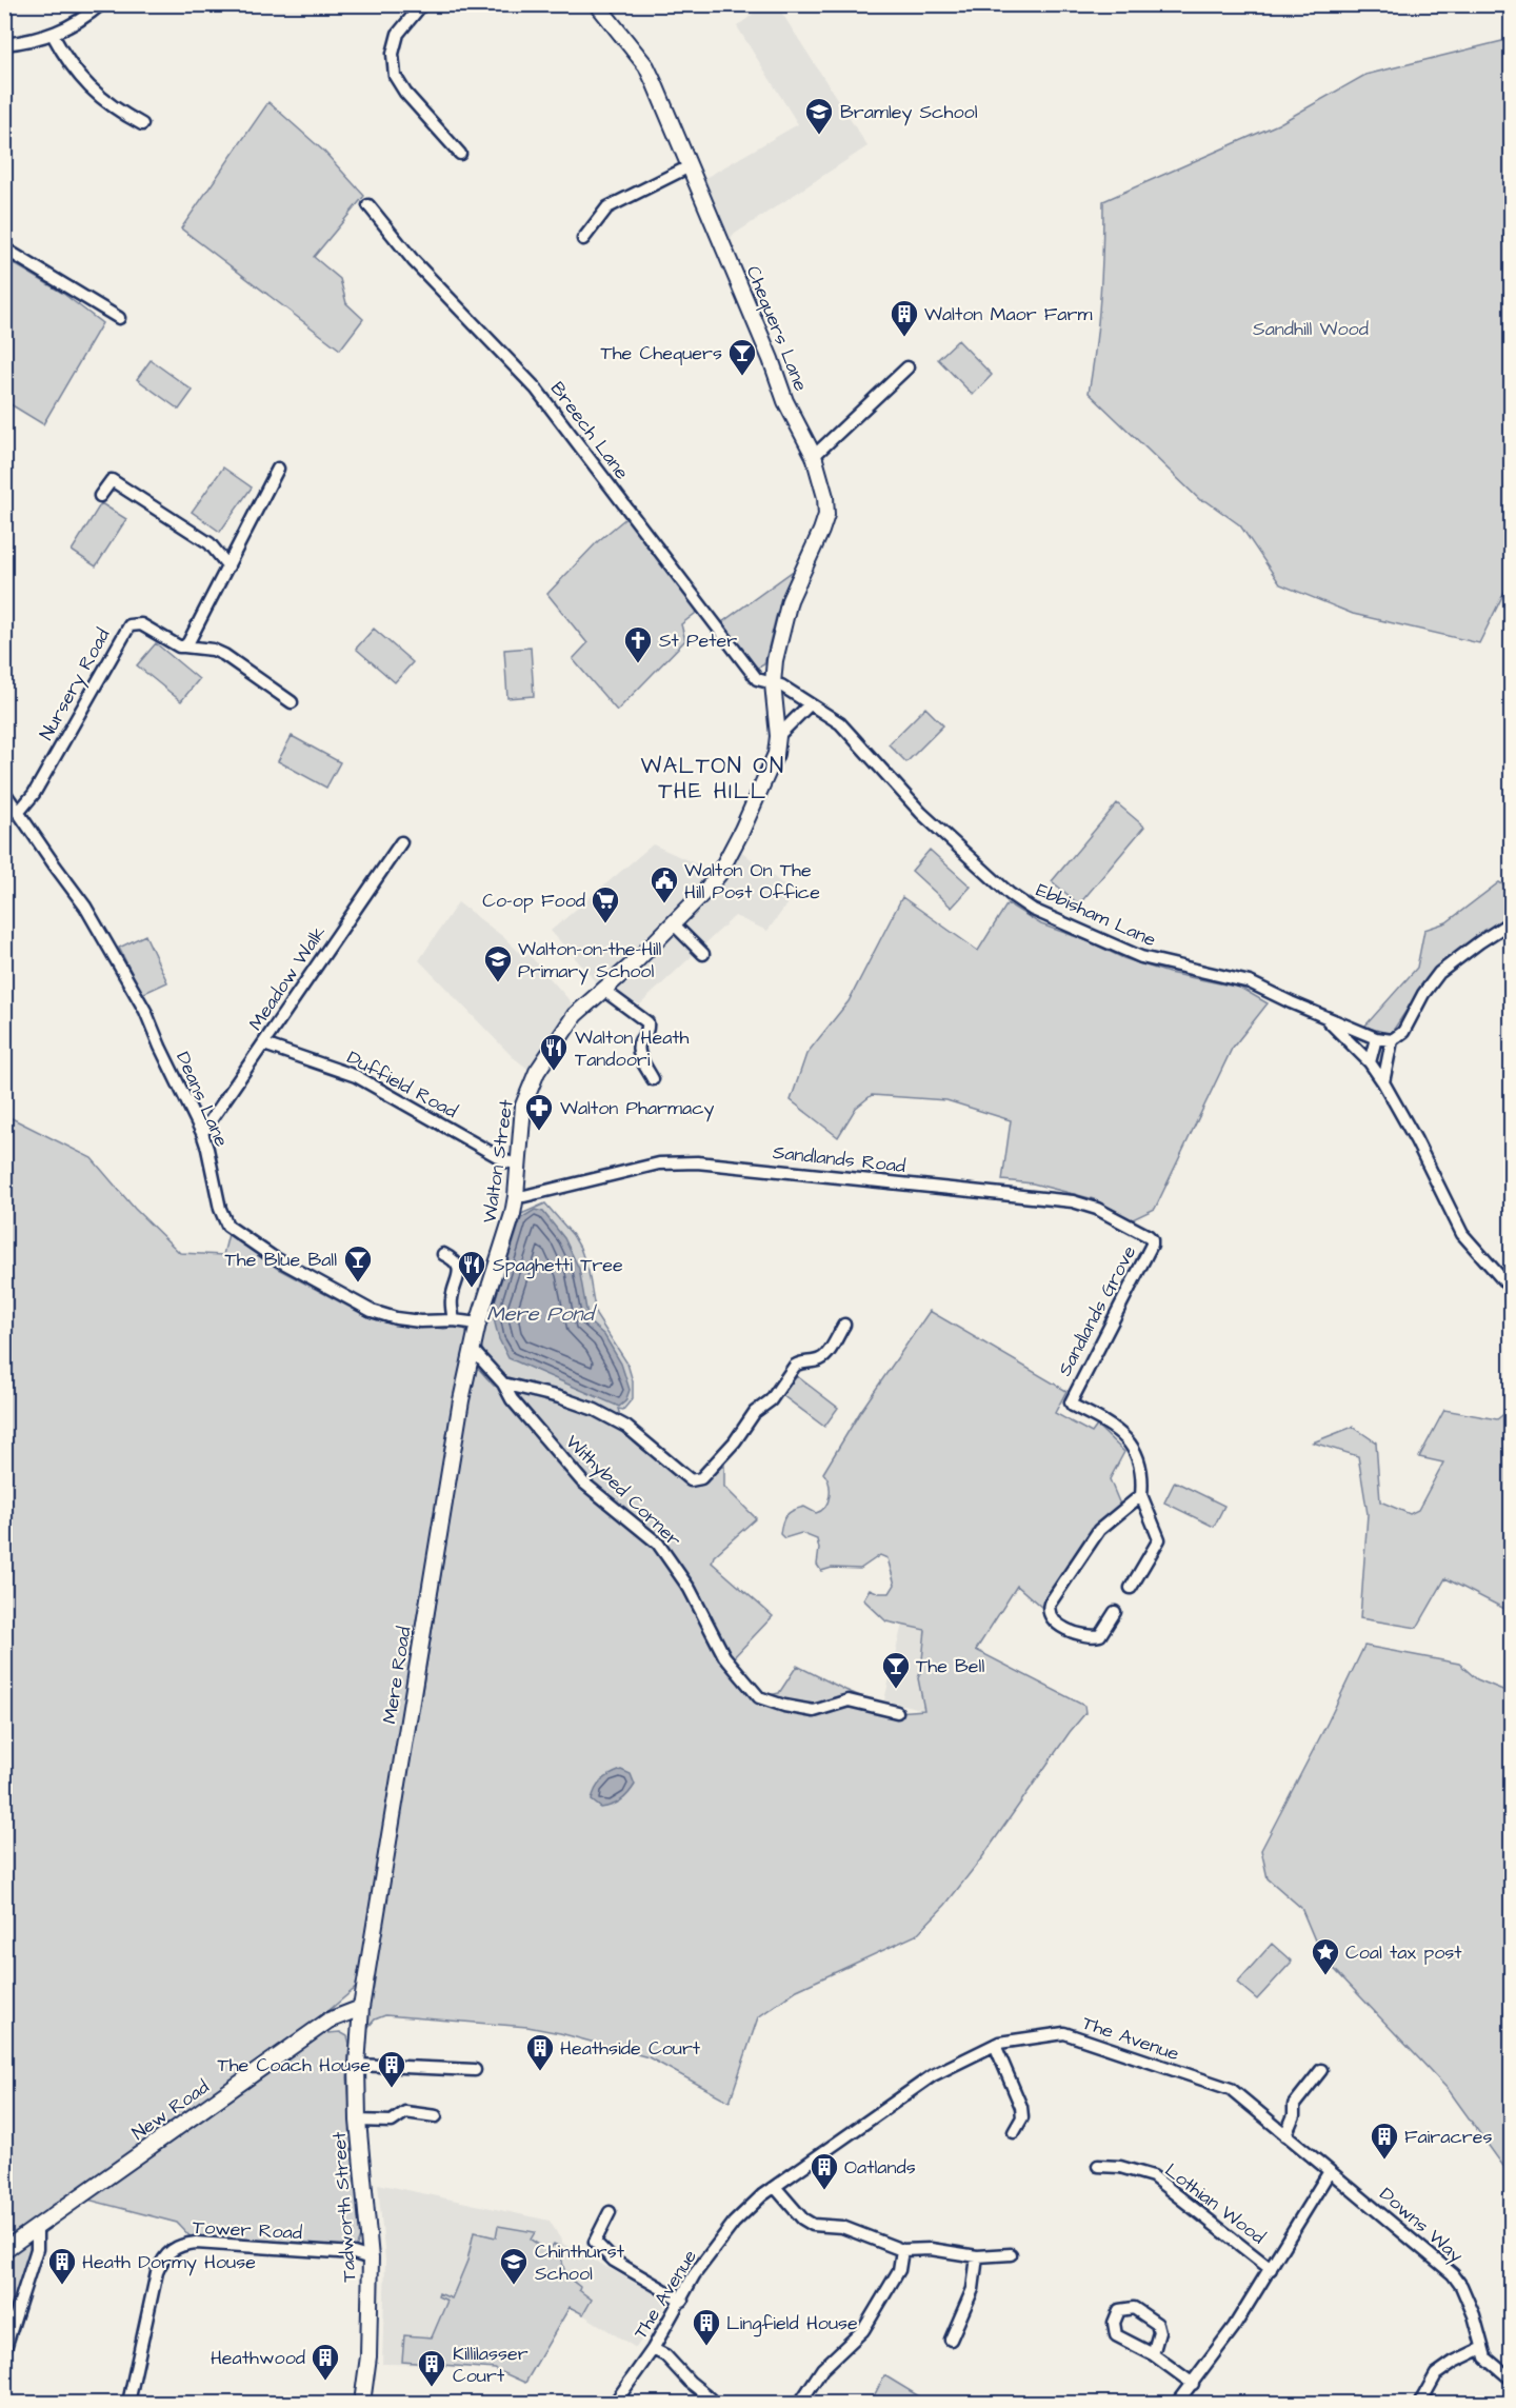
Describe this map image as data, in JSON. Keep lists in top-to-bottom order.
{
  "streets": {
    "main road": [
      "Chequers Lane",
      "Walton Street",
      "Mere Road",
      "New Road",
      "Tadworth Street"
    ],
    "street": [
      "Breech Lane",
      "Nursery Road",
      "Ebbisham Lane",
      "Meadow Walk",
      "Duffield Road",
      "Deans Lane",
      "Sandlands Road",
      "Sandlands Grove",
      "Withybed Corner",
      "The Avenue",
      "Lothian Wood",
      "Downs Way",
      "Tower Road"
    ]
  },
  "crossings": [
    ["Chequers Lane", "Breech Lane"],
    ["Chequers Lane", "Ebbisham Lane"],
    ["Chequers Lane", "Walton Street"],
    ["Breech Lane", "Ebbisham Lane"],
    ["Breech Lane", "Walton Street"],
    ["Nursery Road", "Deans Lane"],
    ["Ebbisham Lane", "Walton Street"],
    ["Meadow Walk", "Duffield Road"],
    ["Meadow Walk", "Deans Lane"],
    ["Duffield Road", "Walton Street"],
    ["Deans Lane", "Walton Street"],
    ["Sandlands Road", "Walton Street"],
    ["Sandlands Road", "Sandlands Grove"],
    ["Walton Street", "Withybed Corner"],
    ["Walton Street", "Mere Road"],
    ["Withybed Corner", "Mere Road"],
    ["Mere Road", "New Road"],
    ["Mere Road", "Tadworth Street"],
    ["The Avenue", "Downs Way"],
    ["New Road", "Tadworth Street"],
    ["Tadworth Street", "Tower Road"]
  ],
  "districts": ["WALTON ON THE HILL"],
  "water": ["Mere Pond"],
  "parks": ["Sandhill Wood"],
  "places": {
    "school or university": ["Bramley School", "Walton-on-the-Hill Primary School", "Chinthurst School"],
    "building": [
      "Walton Maor Farm",
      "Heathside Court",
      "The Coach House",
      "Fairacres",
      "Oatlands",
      "Heath Dormy House",
      "Lingfield House",
      "Heathwood",
      "Killilasser Court"
    ],
    "bar": ["The Chequers", "The Blue Ball", "The Bell"],
    "church": ["St Peter"],
    "public building": ["Walton On The Hill Post Office"],
    "supermarket": ["Co-op Food"],
    "restaurant": ["Walton Heath Tandoori", "Spaghetti Tree"],
    "pharmacy": ["Walton Pharmacy"],
    "place": ["Coal tax post"]
  }
}
